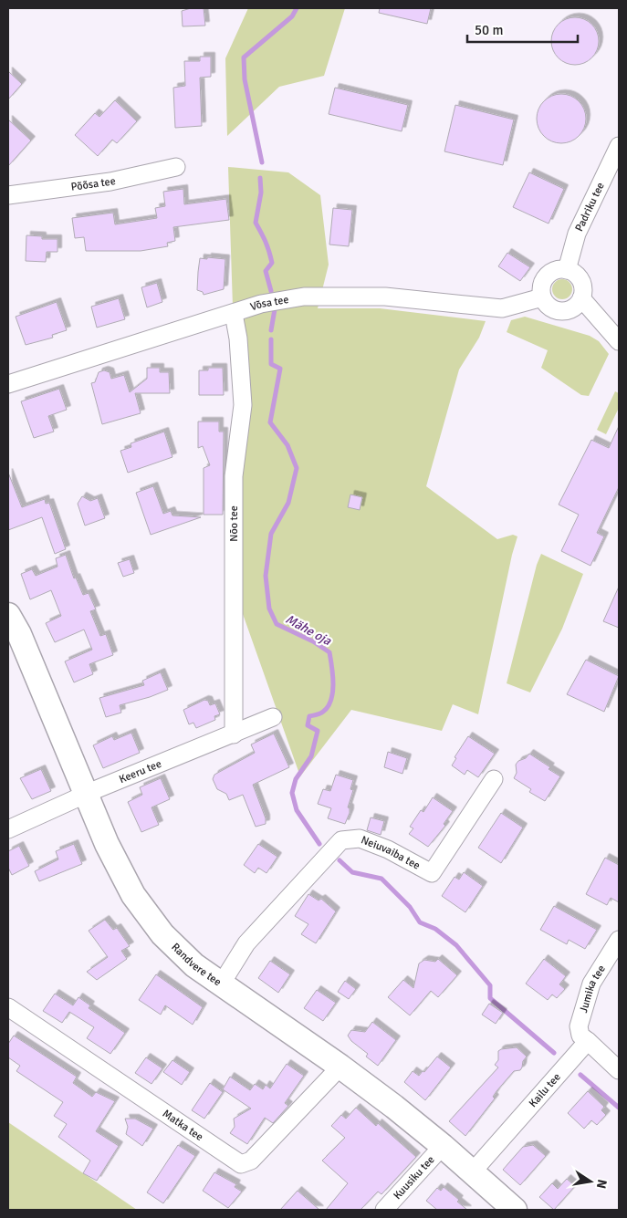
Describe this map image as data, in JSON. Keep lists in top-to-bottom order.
{
  "streets": {
    "main road": ["Randvere tee"],
    "street": [
      "Põõsa tee",
      "Padriku tee",
      "Võsa tee",
      "Nõo tee",
      "Keeru tee",
      "Neiuvaiba tee",
      "Jumika tee",
      "Kailu tee",
      "Matka tee",
      "Kuusiku tee"
    ]
  },
  "crossings": [
    ["Padriku tee", "Võsa tee"],
    ["Võsa tee", "Nõo tee"],
    ["Nõo tee", "Keeru tee"],
    ["Keeru tee", "Randvere tee"],
    ["Neiuvaiba tee", "Randvere tee"],
    ["Randvere tee", "Kailu tee"],
    ["Randvere tee", "Matka tee"],
    ["Randvere tee", "Kuusiku tee"],
    ["Jumika tee", "Kailu tee"]
  ],
  "water": ["Mähe oja"],
  "scale_bar": "50 m",
  "north": "right"
}
